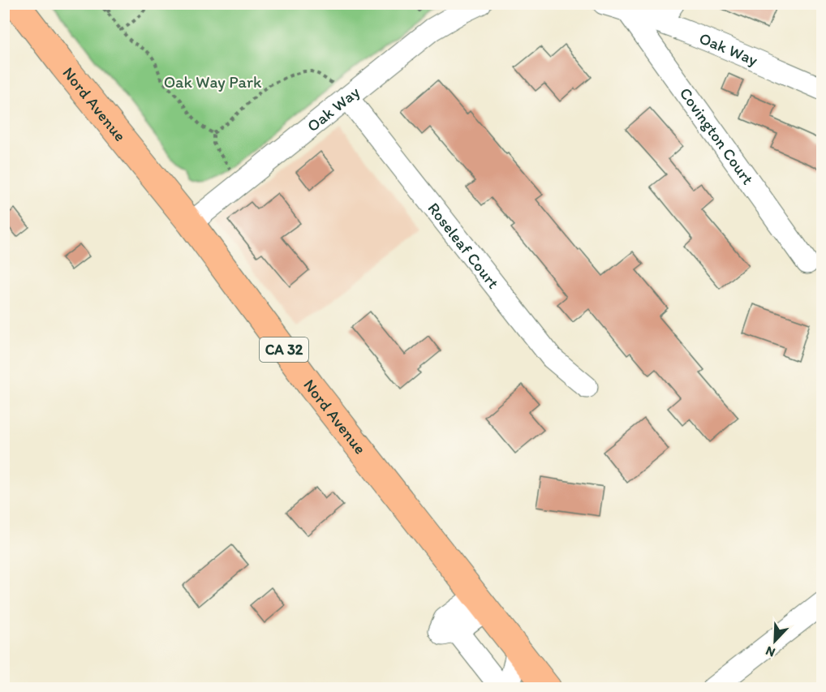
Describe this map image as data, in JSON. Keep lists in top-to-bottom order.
{
  "streets": {
    "main road": ["Nord Avenue", "CA 32"],
    "street": ["Oak Way", "Covington Court", "Roseleaf Court"]
  },
  "crossings": [
    ["Oak Way", "Nord Avenue"],
    ["Oak Way", "Covington Court"],
    ["Oak Way", "Roseleaf Court"]
  ],
  "parks": ["Oak Way Park"],
  "north": "bottom left"
}
